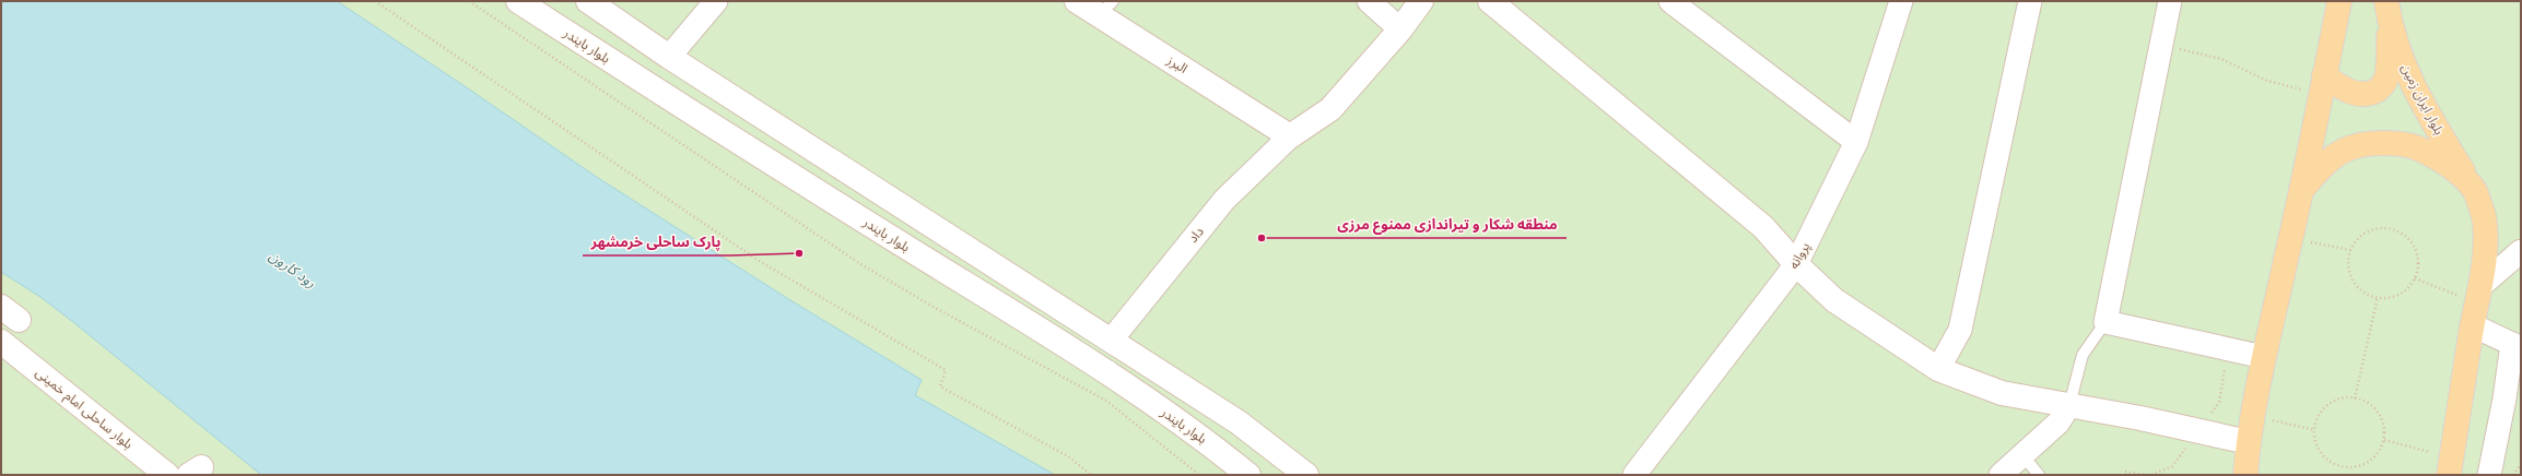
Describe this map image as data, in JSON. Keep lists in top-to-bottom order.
{
  "streets": {
    "main road": ["بلوار ایران زمین"],
    "street": [
      "بلوار بایندر",
      "البرز",
      "داد",
      "پروانه",
      "بلوار ساحلی امام خمینی"
    ]
  },
  "crossings": [
    ["البرز", "داد"]
  ],
  "water": ["رود کارون"],
  "places": ["منطقه شکار و تیراندازی ممنوع مرزی", "پارک ساحلی خرمشهر"]
}
